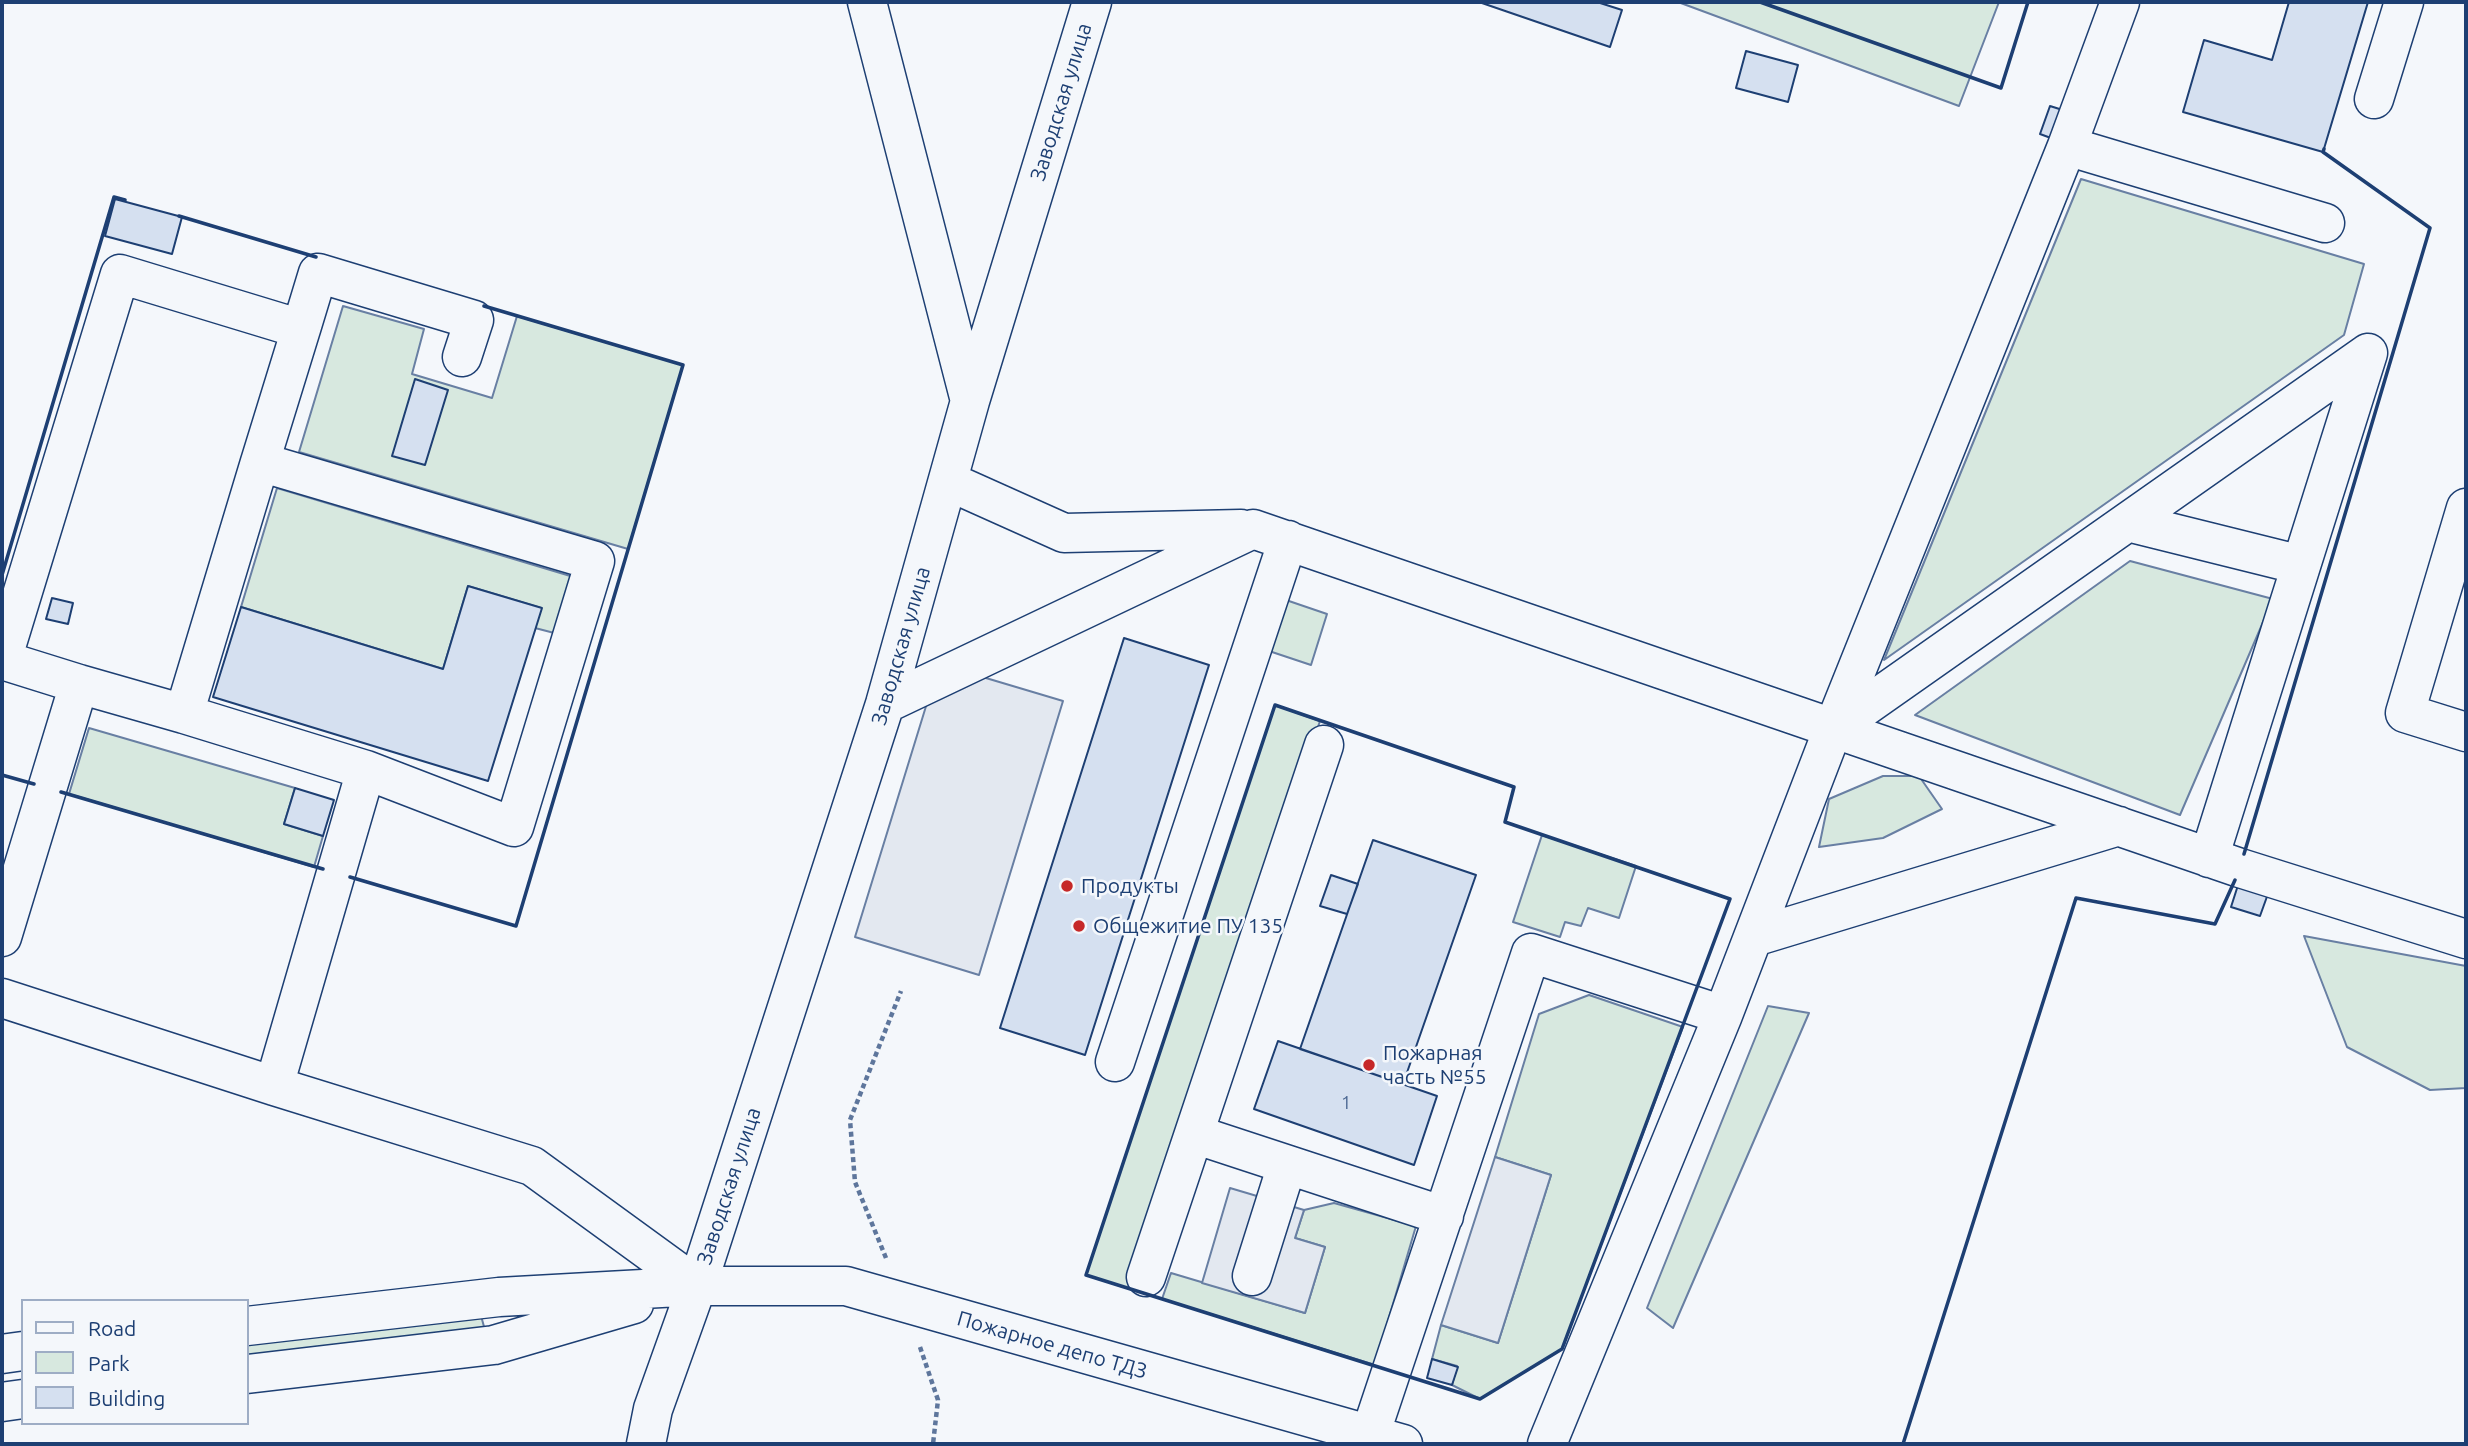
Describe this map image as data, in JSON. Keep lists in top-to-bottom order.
{
  "streets": {
    "street": ["Заводская улица", "Пожарное депо ТДЗ"]
  },
  "crossings": [
    ["Заводская улица", "Пожарное депо ТДЗ"]
  ],
  "places": ["Продукты", "Общежитие ПУ 135", "Пожарная часть №55"],
  "house_numbers": ["1"],
  "legend": ["Road", "Park", "Building"]
}
